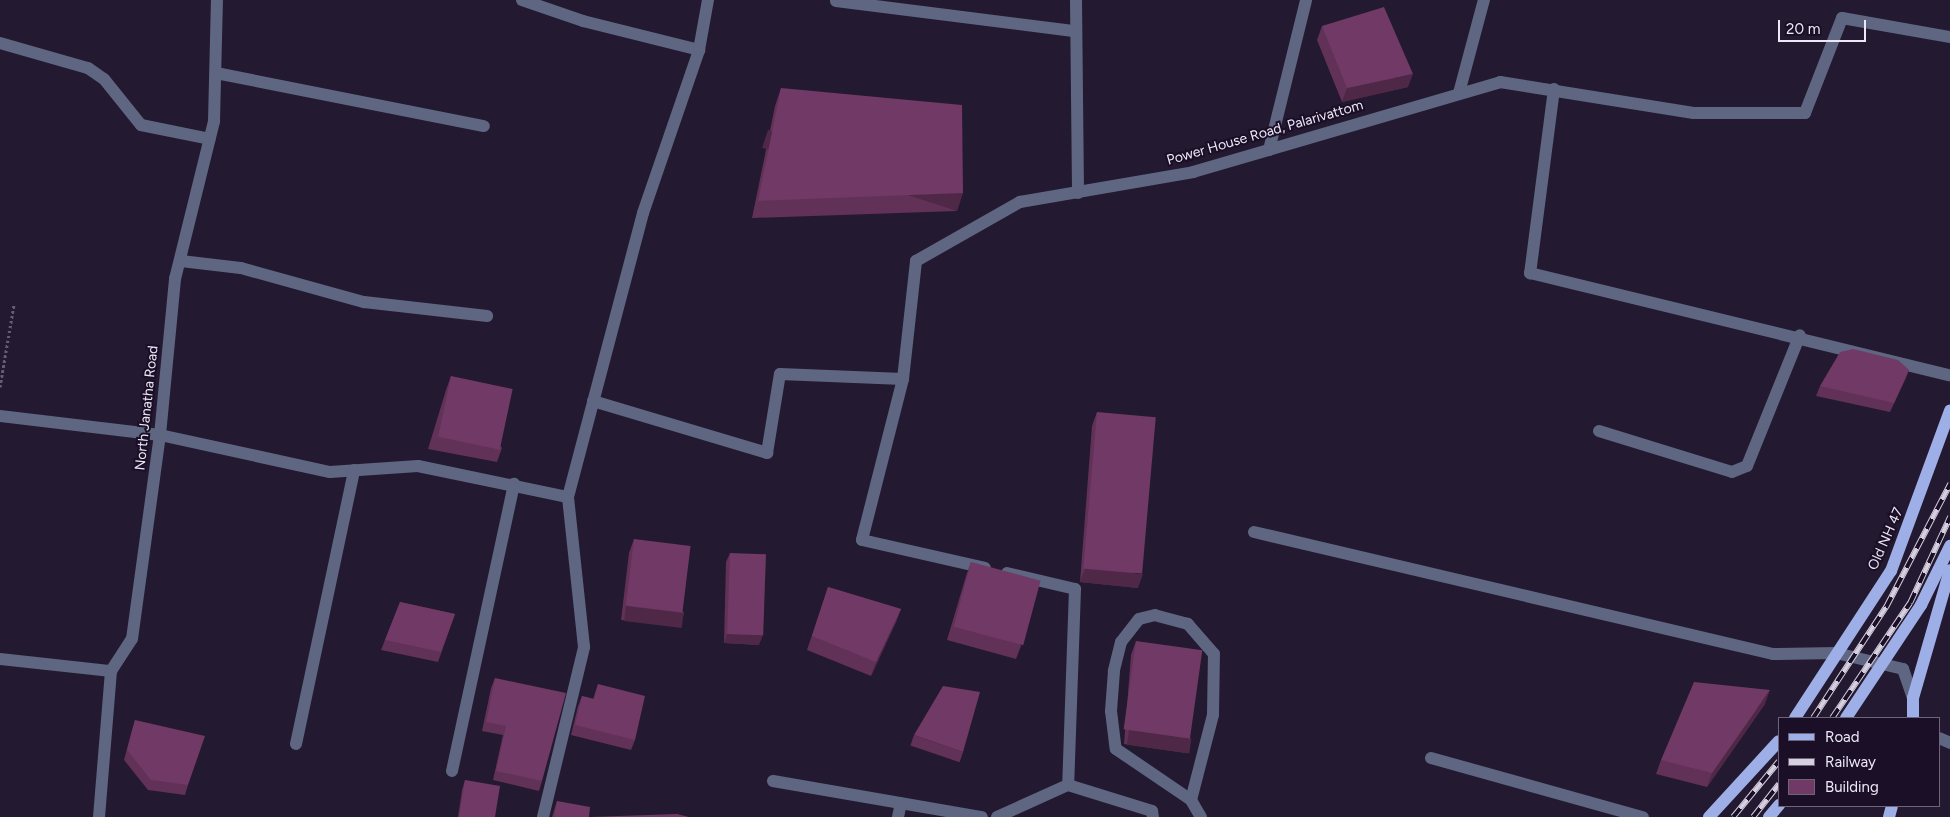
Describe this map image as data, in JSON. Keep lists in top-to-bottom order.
{
  "streets": {
    "main road": ["Old NH 47"],
    "street": ["Power House Road, Palarivattom", "North Janatha Road"]
  },
  "legend": ["Road", "Railway", "Building"],
  "scale_bar": "20 m"
}
